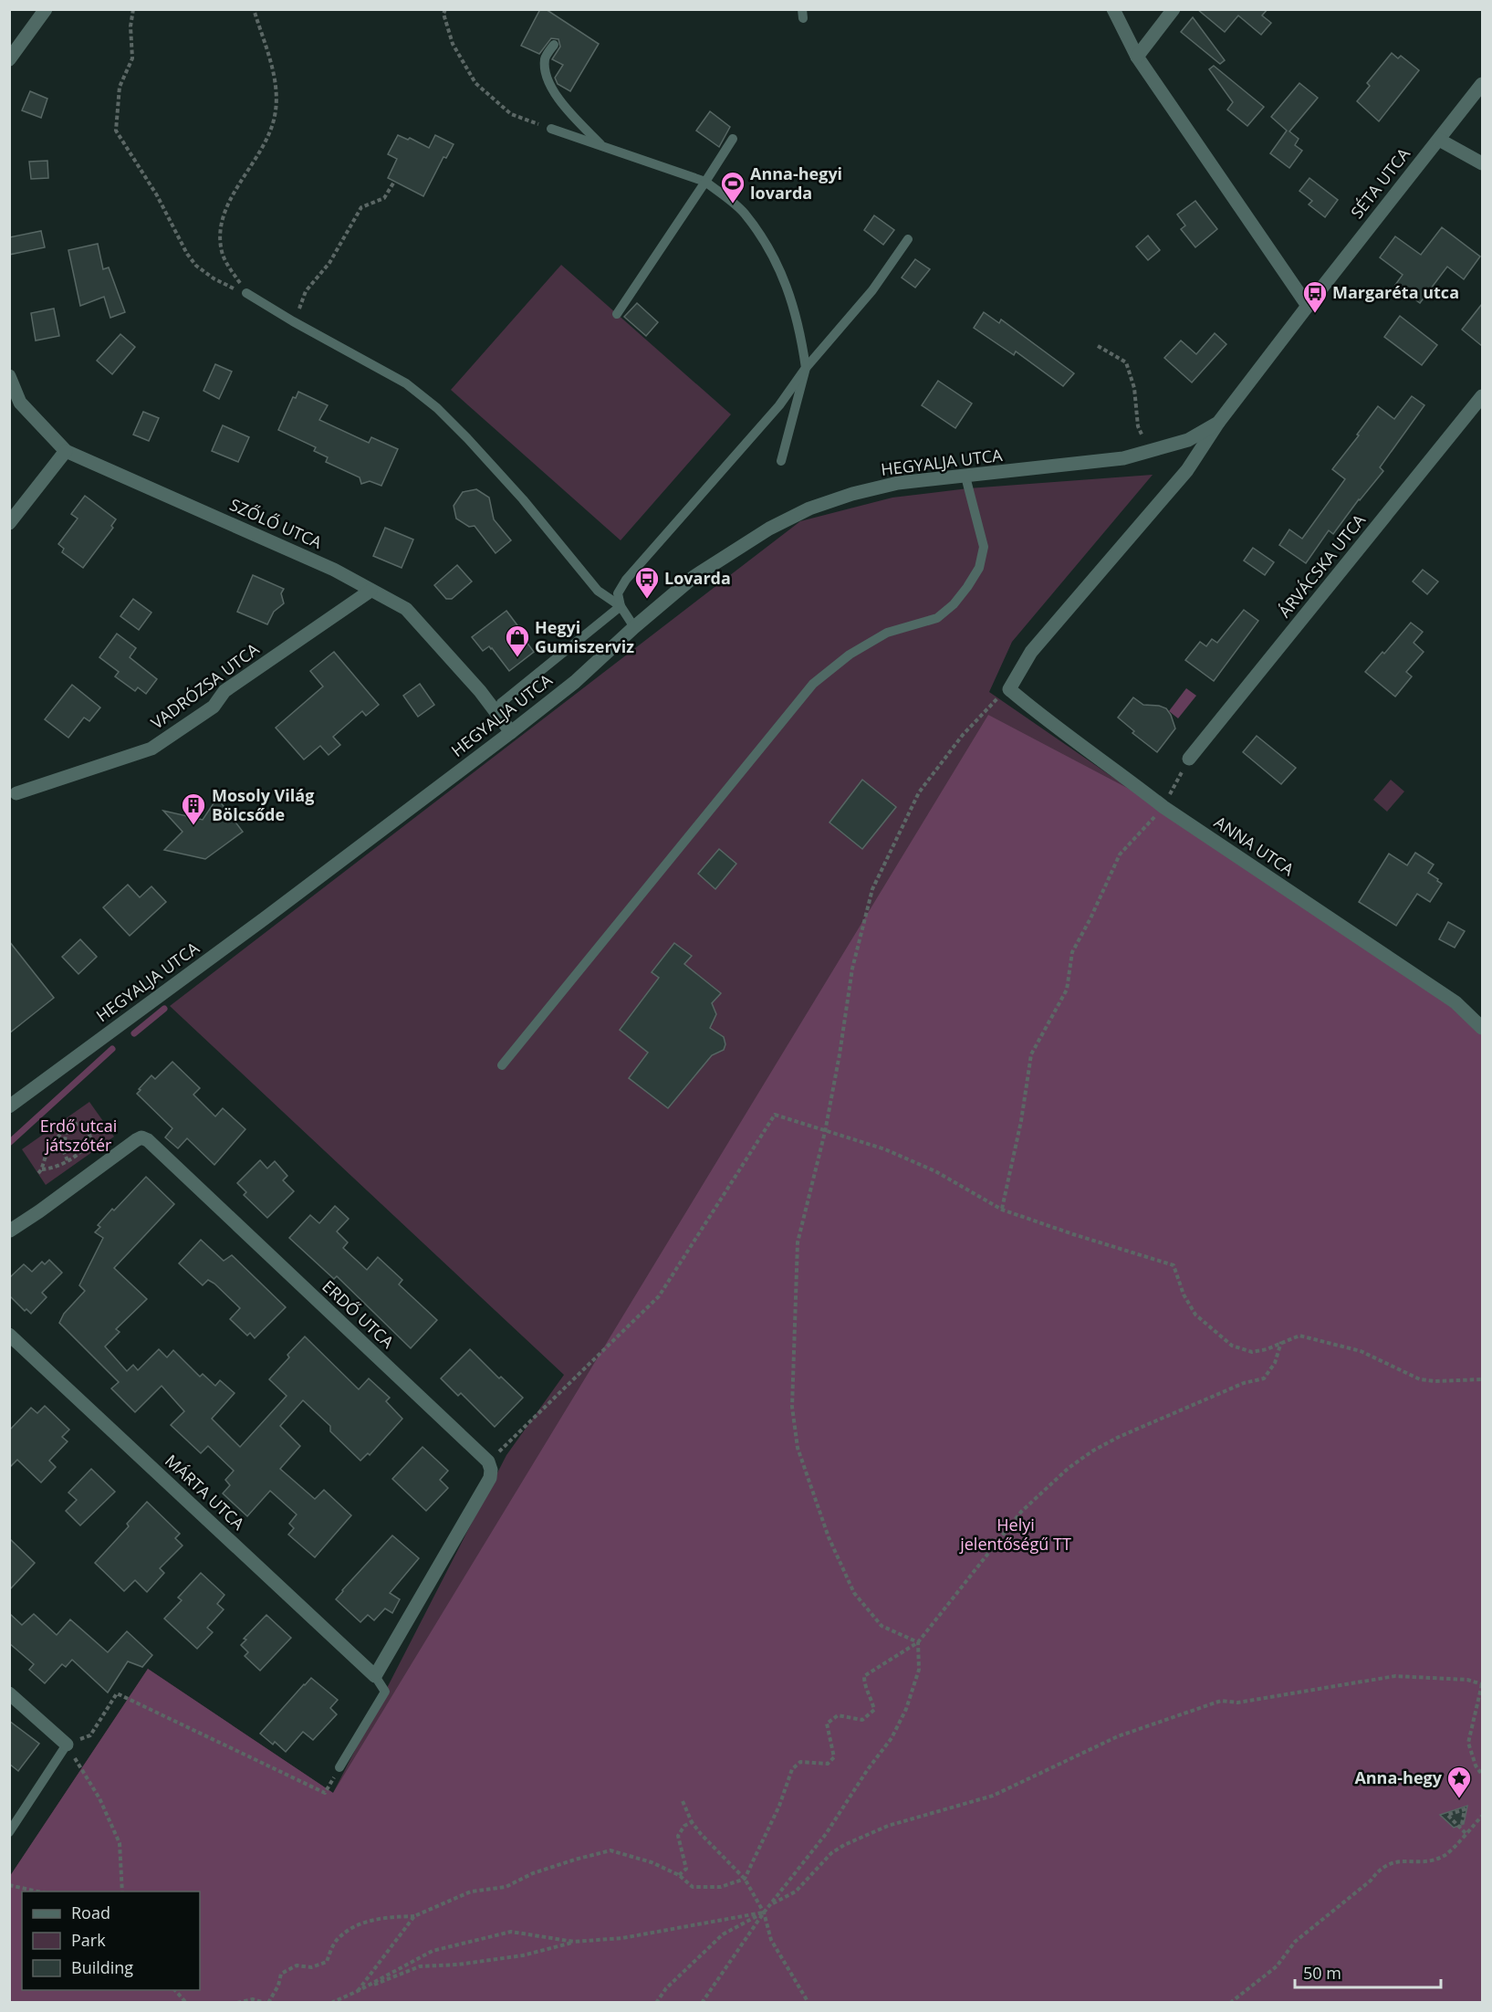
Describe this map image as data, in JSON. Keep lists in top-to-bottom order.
{
  "streets": {
    "street": [
      "SÉTA UTCA",
      "HEGYALJA UTCA",
      "SZŐLŐ UTCA",
      "ÁRVÁCSKA UTCA",
      "VADRÓZSA UTCA",
      "ANNA UTCA",
      "ERDŐ UTCA",
      "MÁRTA UTCA"
    ]
  },
  "crossings": [
    ["SÉTA UTCA", "HEGYALJA UTCA"],
    ["SÉTA UTCA", "ANNA UTCA"],
    ["HEGYALJA UTCA", "SZŐLŐ UTCA"],
    ["SZŐLŐ UTCA", "VADRÓZSA UTCA"]
  ],
  "parks": ["Erdő utcai játszótér", "Helyi jelentőségű TT"],
  "places": {
    "sports": ["Anna-hegyi lovarda"],
    "bus stop": ["Margaréta utca", "Lovarda"],
    "shop": ["Hegyi Gumiszerviz"],
    "building": ["Mosoly Világ Bölcsőde"],
    "place": ["Anna-hegy"]
  },
  "legend": ["Road", "Park", "Building"],
  "scale_bar": "50 m"
}
